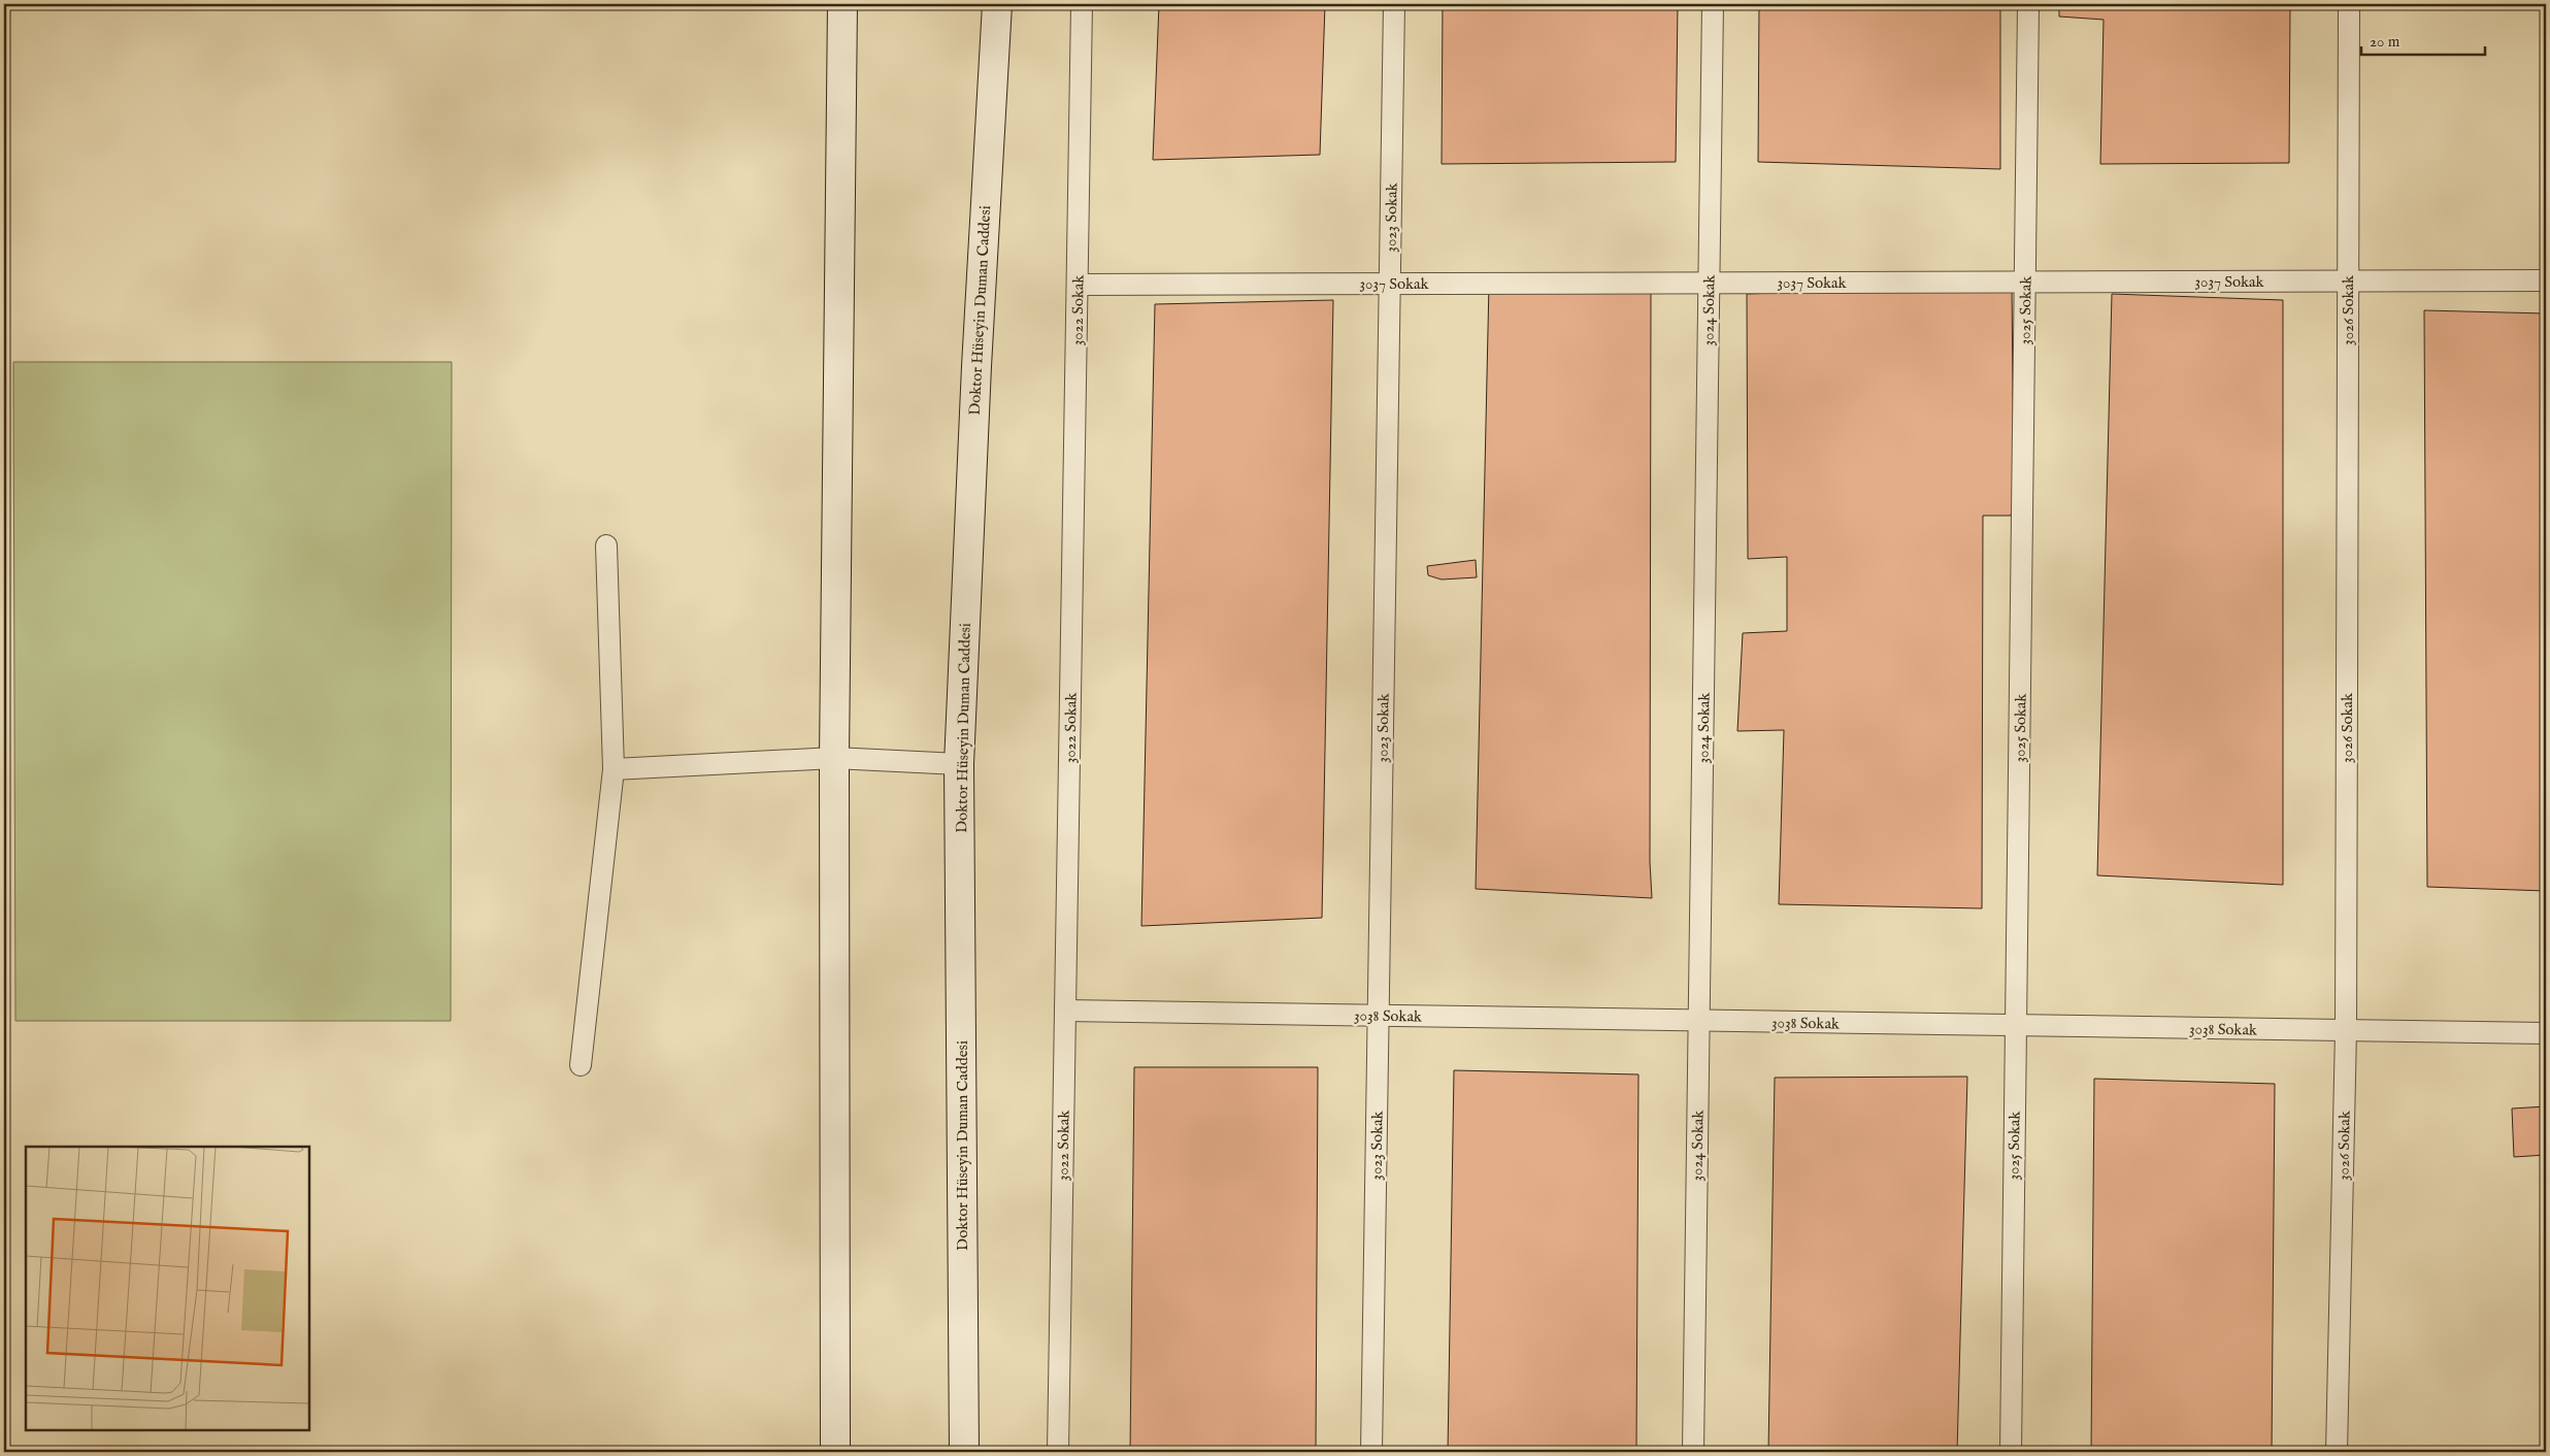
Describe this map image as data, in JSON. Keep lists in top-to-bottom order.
{
  "streets": {
    "main road": ["Doktor Hüseyin Duman Caddesi"],
    "lane": [
      "3023 Sokak",
      "3037 Sokak",
      "3022 Sokak",
      "3024 Sokak",
      "3025 Sokak",
      "3026 Sokak",
      "3038 Sokak"
    ]
  },
  "crossings": [
    ["3023 Sokak", "3037 Sokak"],
    ["3023 Sokak", "3038 Sokak"],
    ["3037 Sokak", "3022 Sokak"],
    ["3037 Sokak", "3024 Sokak"],
    ["3037 Sokak", "3025 Sokak"],
    ["3037 Sokak", "3026 Sokak"],
    ["3022 Sokak", "3038 Sokak"],
    ["3024 Sokak", "3038 Sokak"],
    ["3025 Sokak", "3038 Sokak"],
    ["3026 Sokak", "3038 Sokak"]
  ],
  "scale_bar": "20 m"
}
